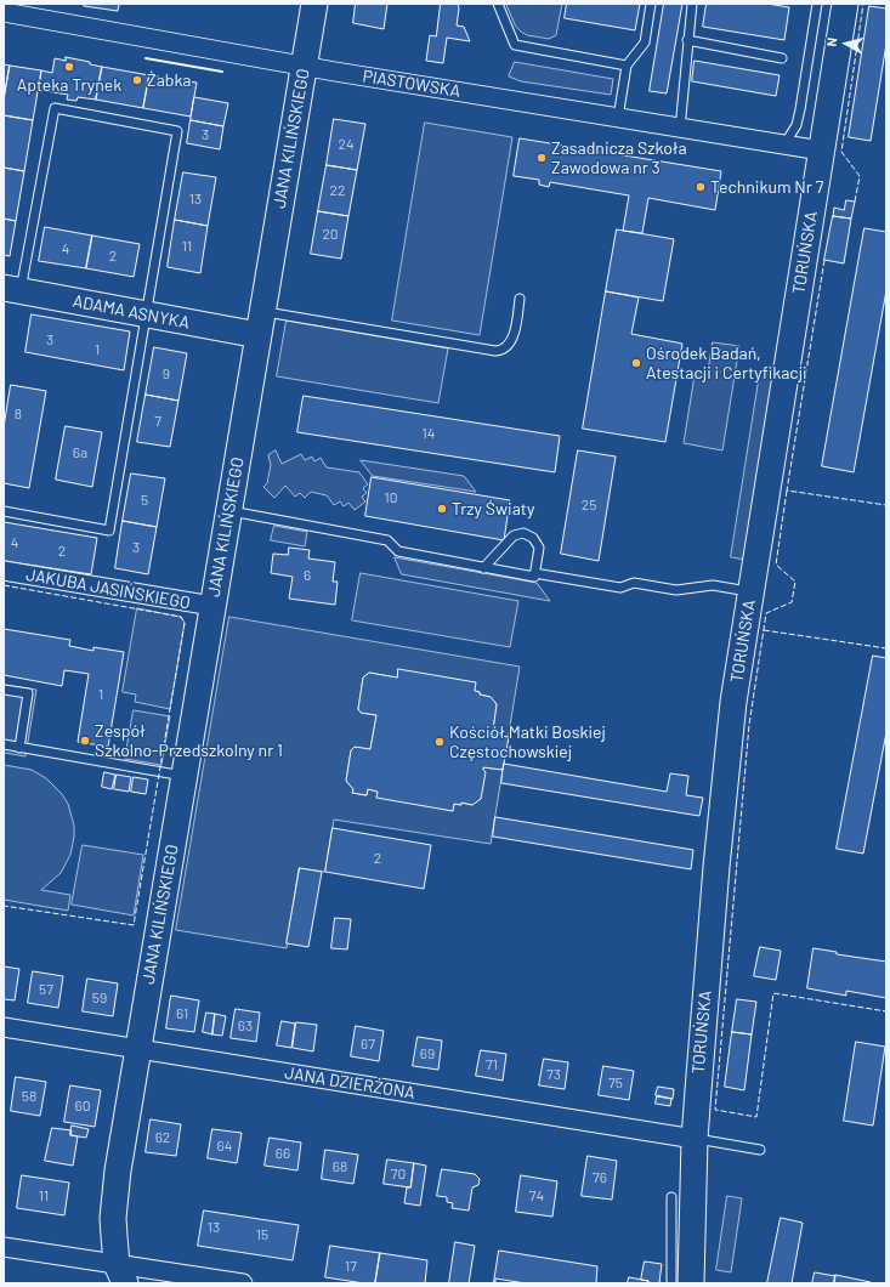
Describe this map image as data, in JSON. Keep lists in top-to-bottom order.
{
  "streets": {
    "street": [
      "PIASTOWSKA",
      "JANA KILIŃSKIEGO",
      "TORUŃSKA",
      "ADAMA ASNYKA",
      "JAKUBA JASIŃSKIEGO",
      "JANA DZIERŻONA"
    ]
  },
  "crossings": [
    ["PIASTOWSKA", "JANA KILIŃSKIEGO"],
    ["PIASTOWSKA", "TORUŃSKA"],
    ["JANA KILIŃSKIEGO", "ADAMA ASNYKA"],
    ["JANA KILIŃSKIEGO", "JAKUBA JASIŃSKIEGO"],
    ["JANA KILIŃSKIEGO", "JANA DZIERŻONA"],
    ["TORUŃSKA", "JANA DZIERŻONA"]
  ],
  "places": [
    "Apteka Trynek",
    "Żabka",
    "Zasadnicza Szkoła Zawodowa nr 3",
    "Technikum Nr 7",
    "Ośrodek Badań, Atestacji i Certyfikacji",
    "Trzy Światy",
    "Zespół Szkolno-Przedszkolny nr 1",
    "Kościół Matki Boskiej Częstochowskiej"
  ],
  "house_numbers": [
    "3",
    "24",
    "22",
    "13",
    "20",
    "11",
    "4",
    "2",
    "3",
    "1",
    "9",
    "8",
    "7",
    "14",
    "6a",
    "10",
    "5",
    "25",
    "4",
    "3",
    "2",
    "6",
    "1",
    "2",
    "57",
    "59",
    "61",
    "63",
    "67",
    "69",
    "71",
    "73",
    "75",
    "58",
    "60",
    "62",
    "64",
    "66",
    "68",
    "70",
    "76",
    "11",
    "74",
    "13",
    "15",
    "17"
  ],
  "north": "left"
}
